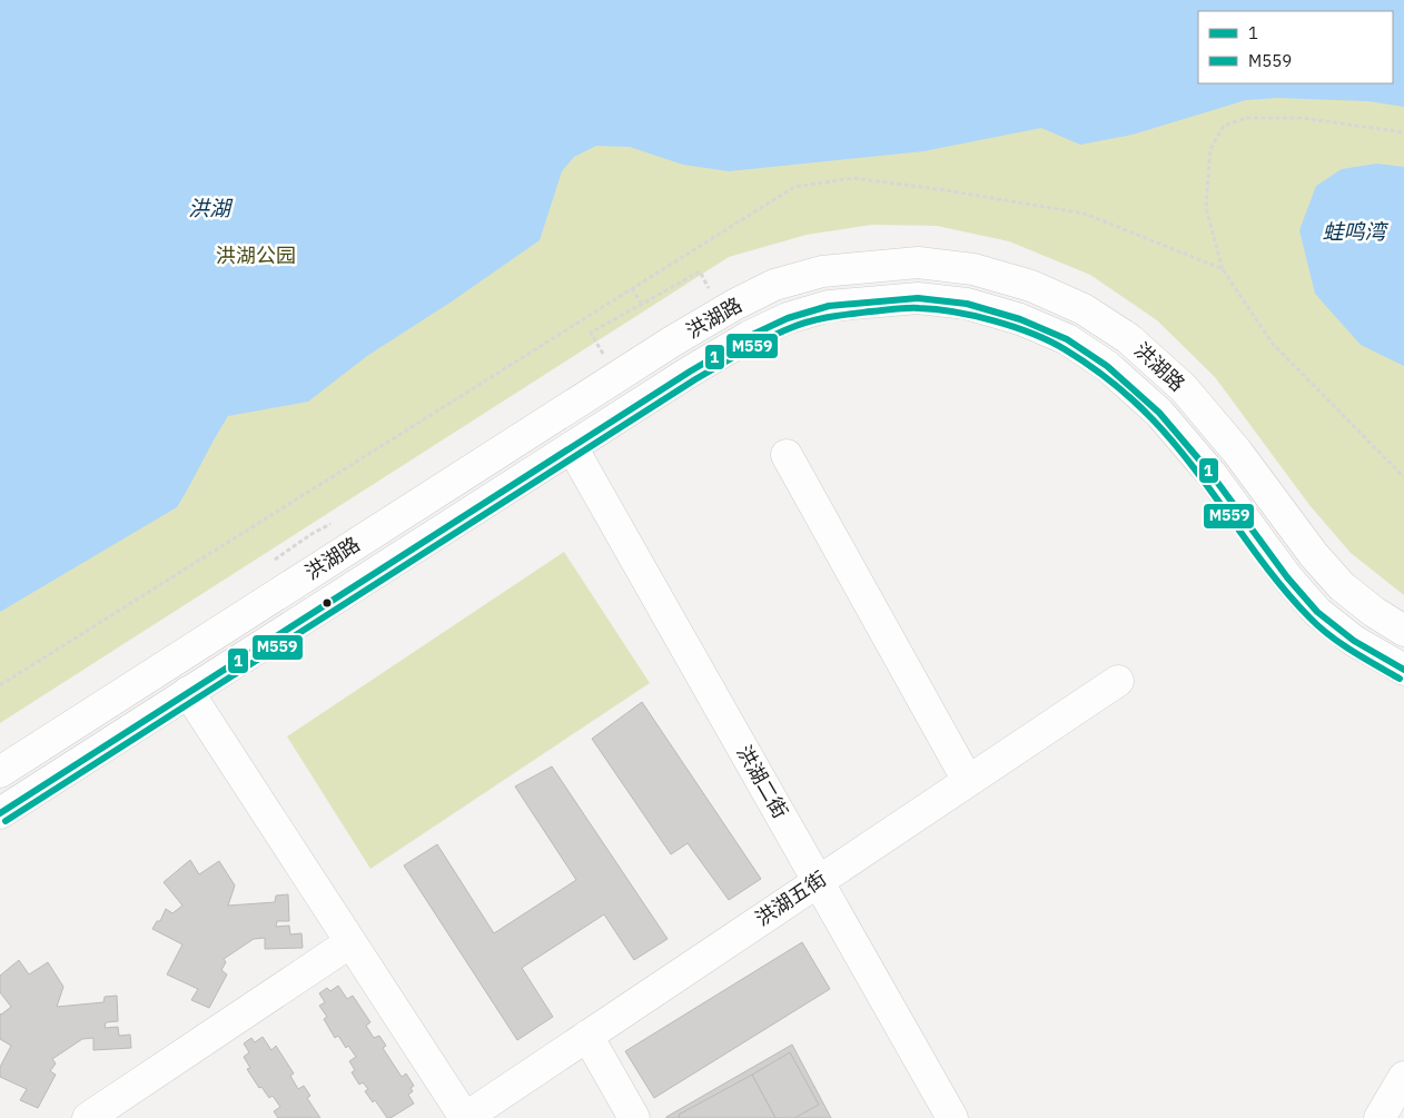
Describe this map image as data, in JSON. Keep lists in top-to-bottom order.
{
  "streets": {
    "street": ["洪湖路", "洪湖二街", "洪湖五街"]
  },
  "crossings": [
    ["洪湖路", "洪湖二街"],
    ["洪湖二街", "洪湖五街"]
  ],
  "water": ["洪湖", "蛙鸣湾"],
  "parks": ["洪湖公园"],
  "lines": ["transit line 1", "transit line M559"],
  "legend": ["1", "M559"]
}
